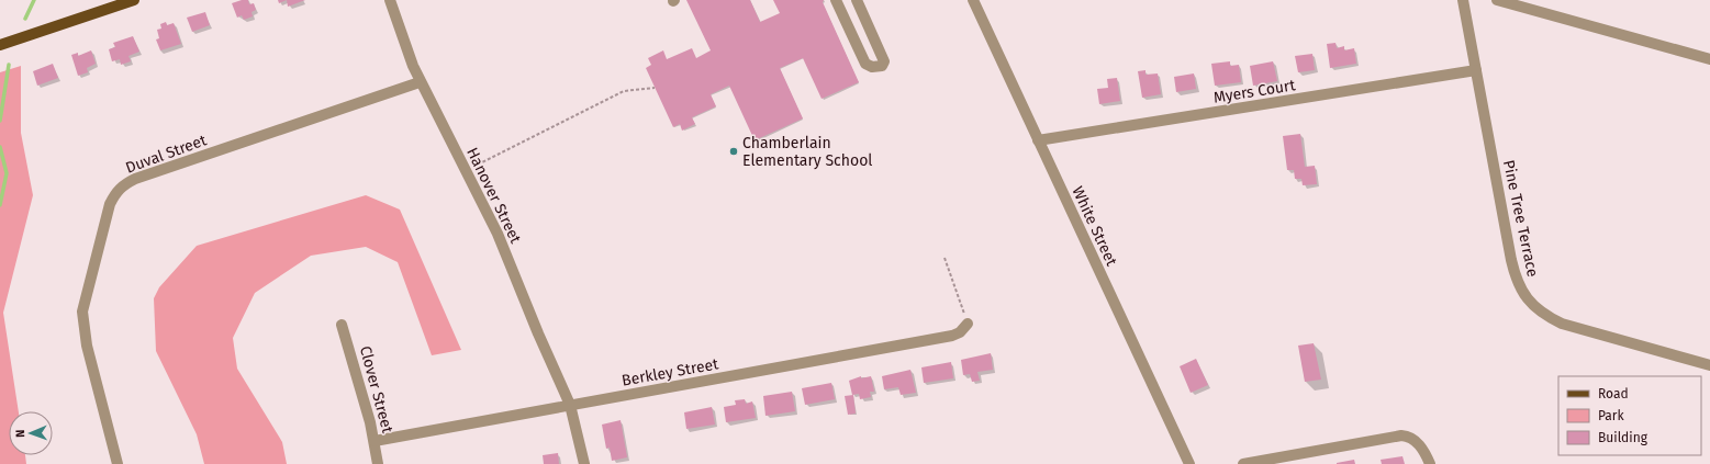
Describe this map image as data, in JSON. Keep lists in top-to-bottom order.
{
  "streets": {
    "street": [
      "Myers Court",
      "Duval Street",
      "Hanover Street",
      "Pine Tree Terrace",
      "White Street",
      "Berkley Street",
      "Clover Street"
    ]
  },
  "crossings": [
    ["Myers Court", "Pine Tree Terrace"],
    ["Myers Court", "White Street"],
    ["Duval Street", "Hanover Street"],
    ["Hanover Street", "Berkley Street"],
    ["Berkley Street", "Clover Street"]
  ],
  "places": ["Chamberlain Elementary School"],
  "legend": ["Road", "Park", "Building"],
  "north": "left"
}
